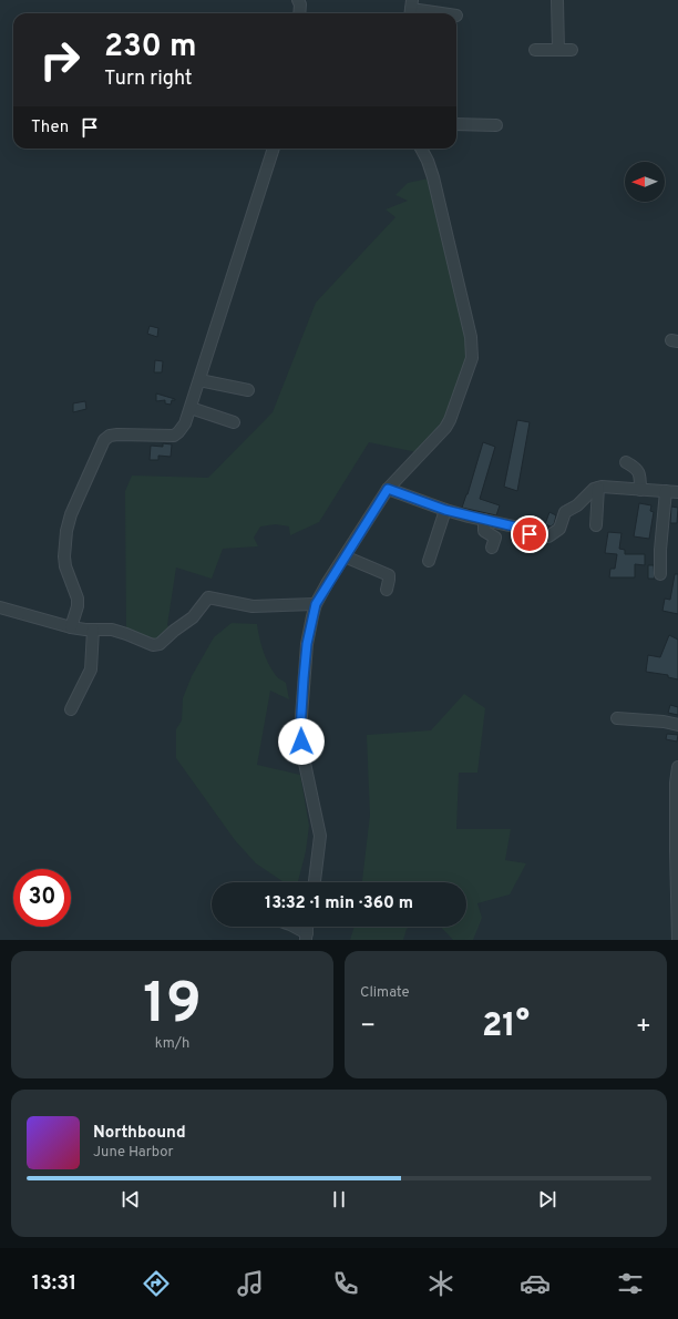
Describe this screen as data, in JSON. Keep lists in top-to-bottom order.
{
  "north": "left",
  "page": {
    "turn": ["230 m", "Turn right"],
    "then": "Then",
    "limit": "30",
    "trip": "13:32 · 1 min · 360 m",
    "tile": [
      ["19", "km/h"],
      "Climate"
    ],
    "heat": ["−", "21°", "+"],
    "song": ["Northbound", "June Harbor"],
    "tabs": "13:31"
  }
}
